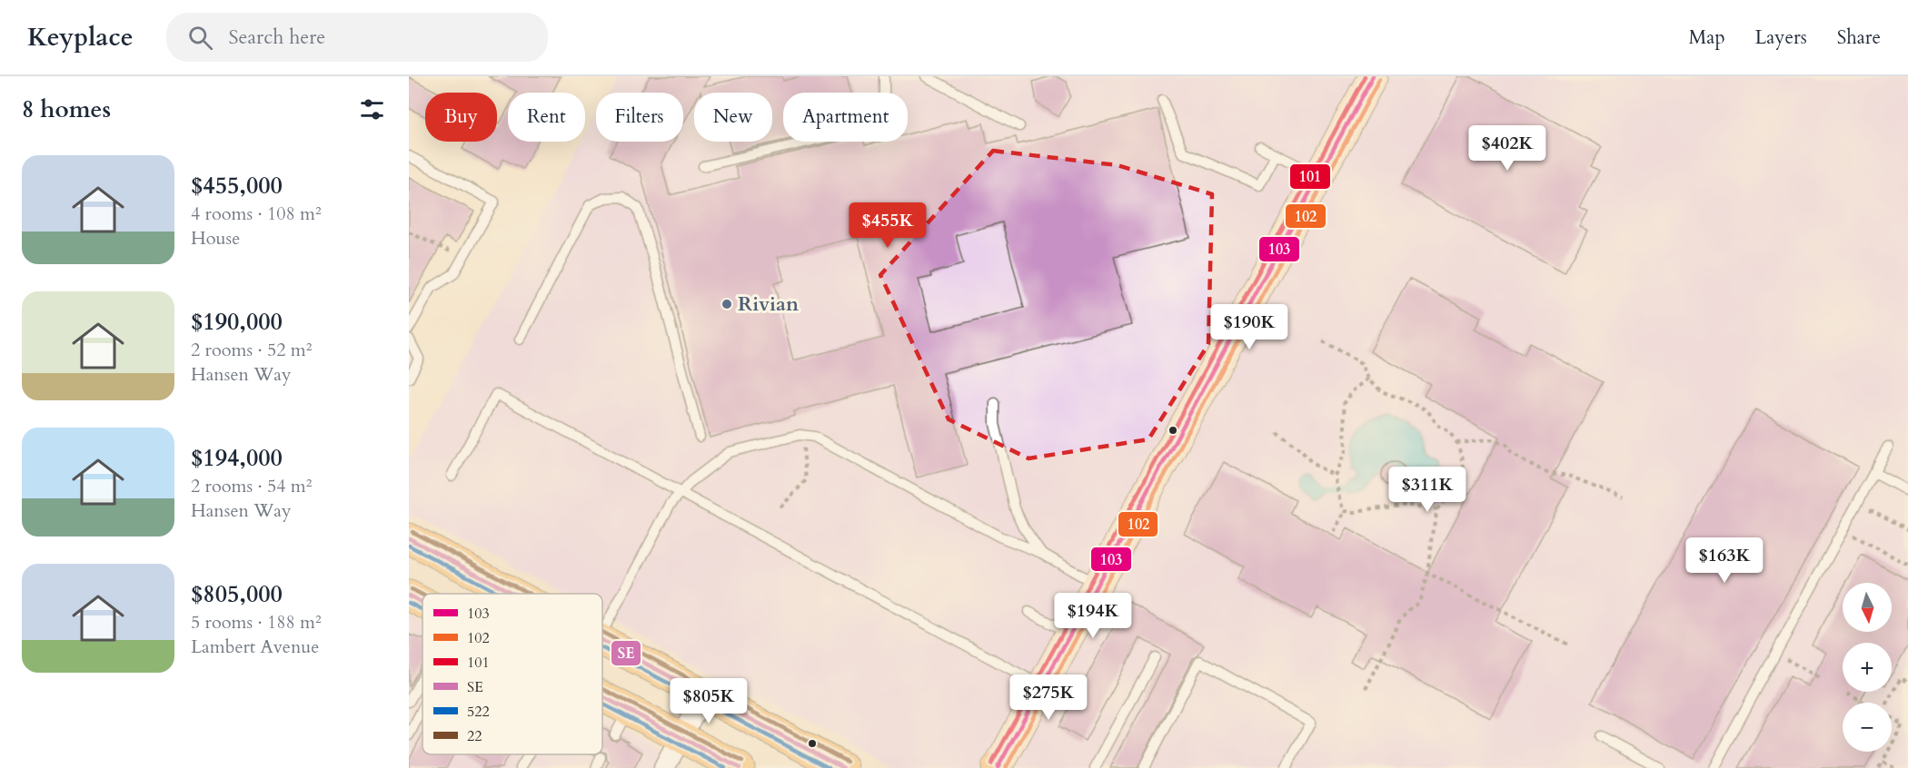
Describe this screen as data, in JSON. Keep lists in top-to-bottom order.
{
  "places": ["Rivian"],
  "lines": [
    "transit line 103",
    "transit line 101",
    "transit line 102",
    "transit line 22",
    "transit line SE",
    "transit line 522"
  ],
  "legend": [
    "103",
    "102",
    "101",
    "SE",
    "522",
    "22"
  ],
  "north": "bottom",
  "page": {
    "header": "Keyplace",
    "search": "Search here",
    "nav": ["Map", "Layers", "Share"],
    "heading": "8 homes",
    "chip": [
      "Buy",
      "Rent",
      "Filters",
      "New",
      "Apartment"
    ],
    "price": [
      "$402K",
      "$455K",
      "$190K",
      "$311K",
      "$163K",
      "$194K",
      "$275K",
      "$805K"
    ],
    "list": [
      {
        "name": "$455,000",
        "note": "4 rooms · 108 m² · House"
      },
      {
        "name": "$190,000",
        "note": "2 rooms · 52 m² · Hansen Way"
      },
      {
        "name": "$194,000",
        "note": "2 rooms · 54 m² · Hansen Way"
      },
      {
        "name": "$805,000",
        "note": "5 rooms · 188 m² · Lambert Avenue"
      }
    ],
    "map_buttons": ["+", "−"]
  }
}
